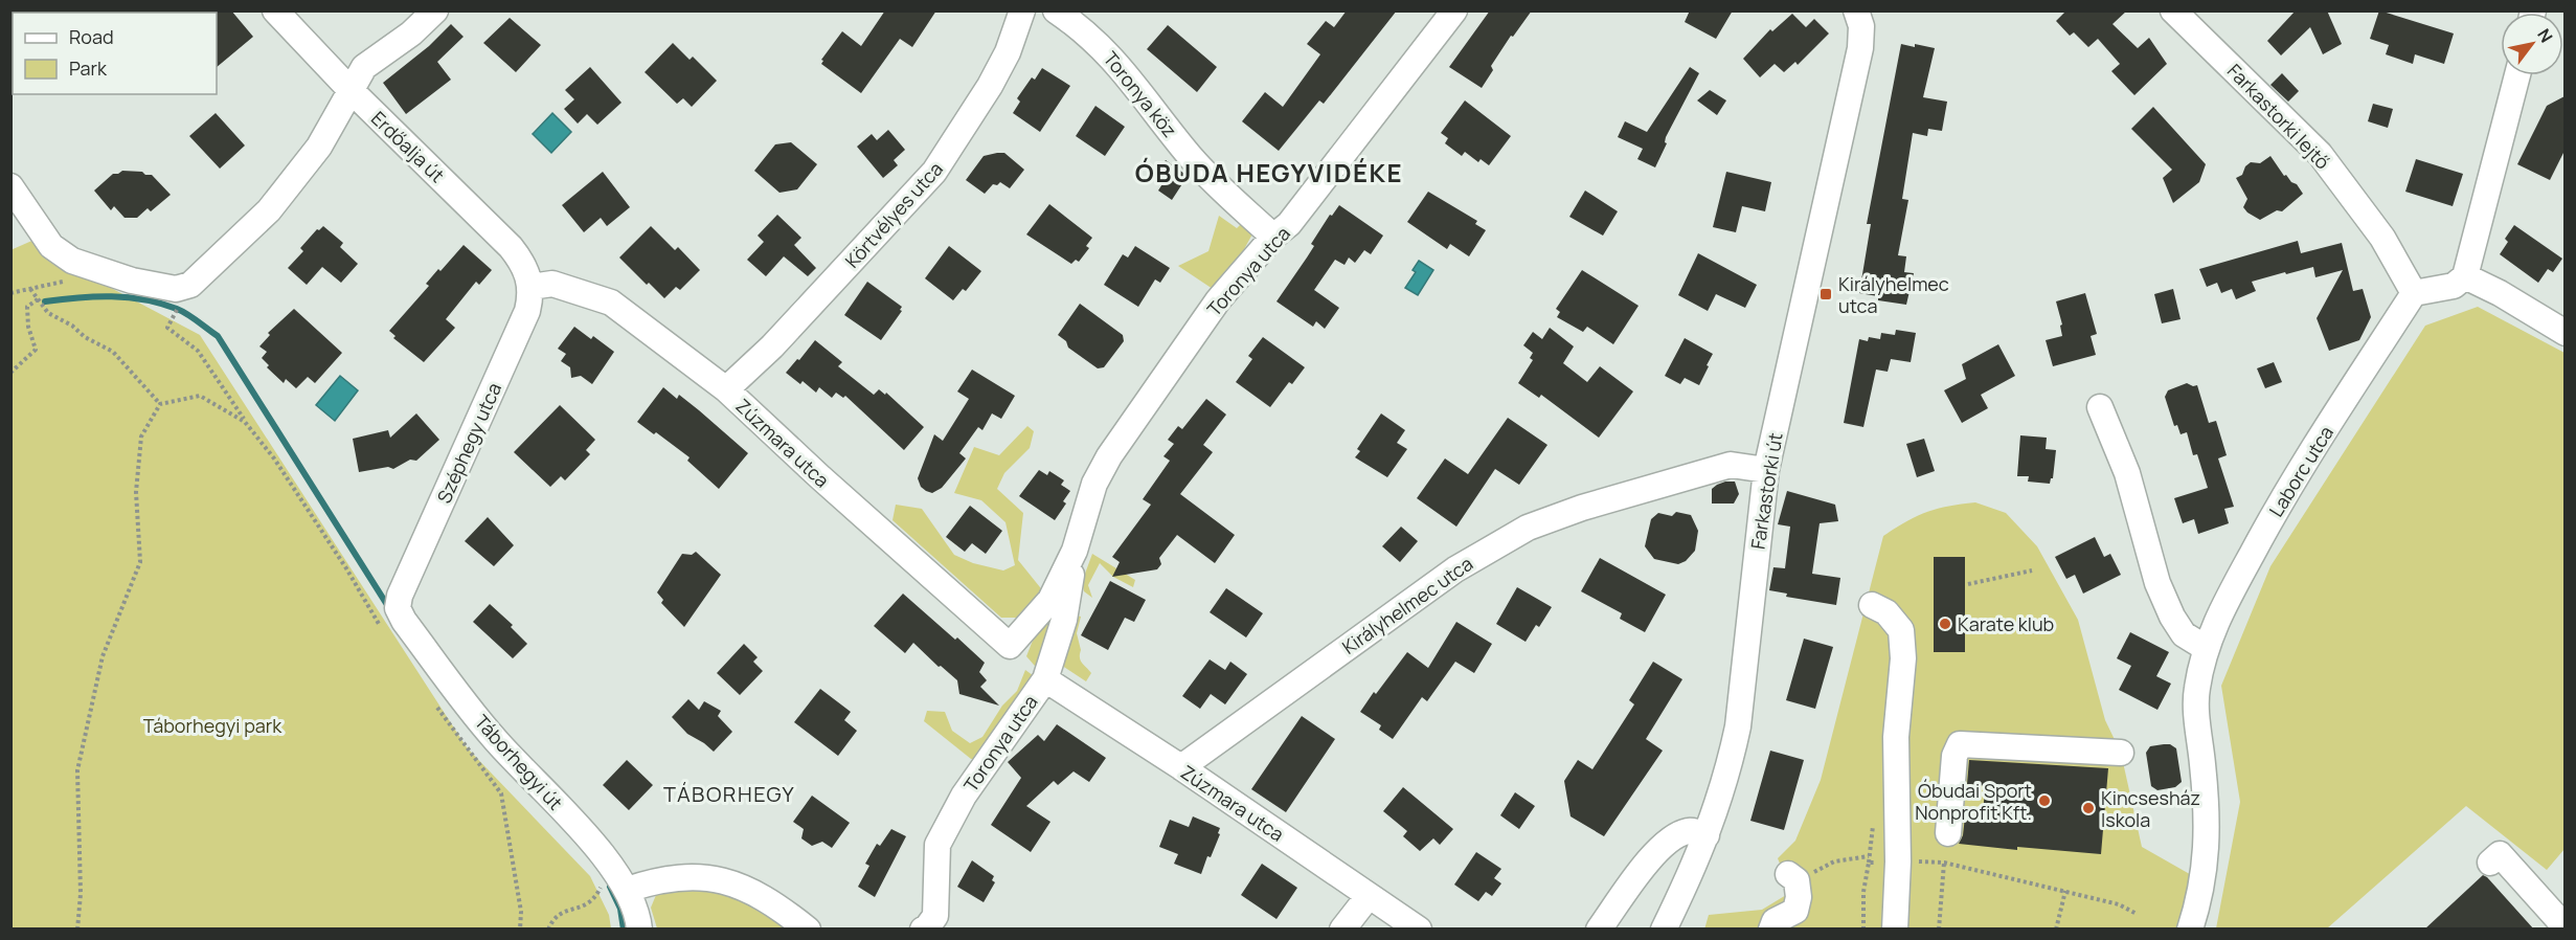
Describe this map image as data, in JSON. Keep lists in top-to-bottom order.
{
  "streets": {
    "street": [
      "Toronya köz",
      "Farkastorki lejtő",
      "Erdőalja út",
      "Körtvélyes utca",
      "Toronya utca",
      "Széphegy utca",
      "Zúzmara utca",
      "Laborc utca",
      "Farkastorki út",
      "Királyhelmec utca",
      "Táborhegyi út"
    ]
  },
  "crossings": [
    ["Toronya köz", "Toronya utca"],
    ["Farkastorki lejtő", "Laborc utca"],
    ["Erdőalja út", "Széphegy utca"],
    ["Erdőalja út", "Zúzmara utca"],
    ["Körtvélyes utca", "Zúzmara utca"],
    ["Toronya utca", "Zúzmara utca"],
    ["Széphegy utca", "Zúzmara utca"],
    ["Széphegy utca", "Táborhegyi út"],
    ["Zúzmara utca", "Királyhelmec utca"],
    ["Farkastorki út", "Királyhelmec utca"]
  ],
  "districts": ["ÓBUDA HEGYVIDÉKE", "TÁBORHEGY"],
  "parks": ["Táborhegyi park"],
  "places": {
    "transit": ["Királyhelmec utca"],
    "other": ["Karate klub", "Óbudai Sport Nonprofit Kft.", "Kincsesház Iskola"]
  },
  "legend": ["Road", "Park"],
  "north": "top right"
}
